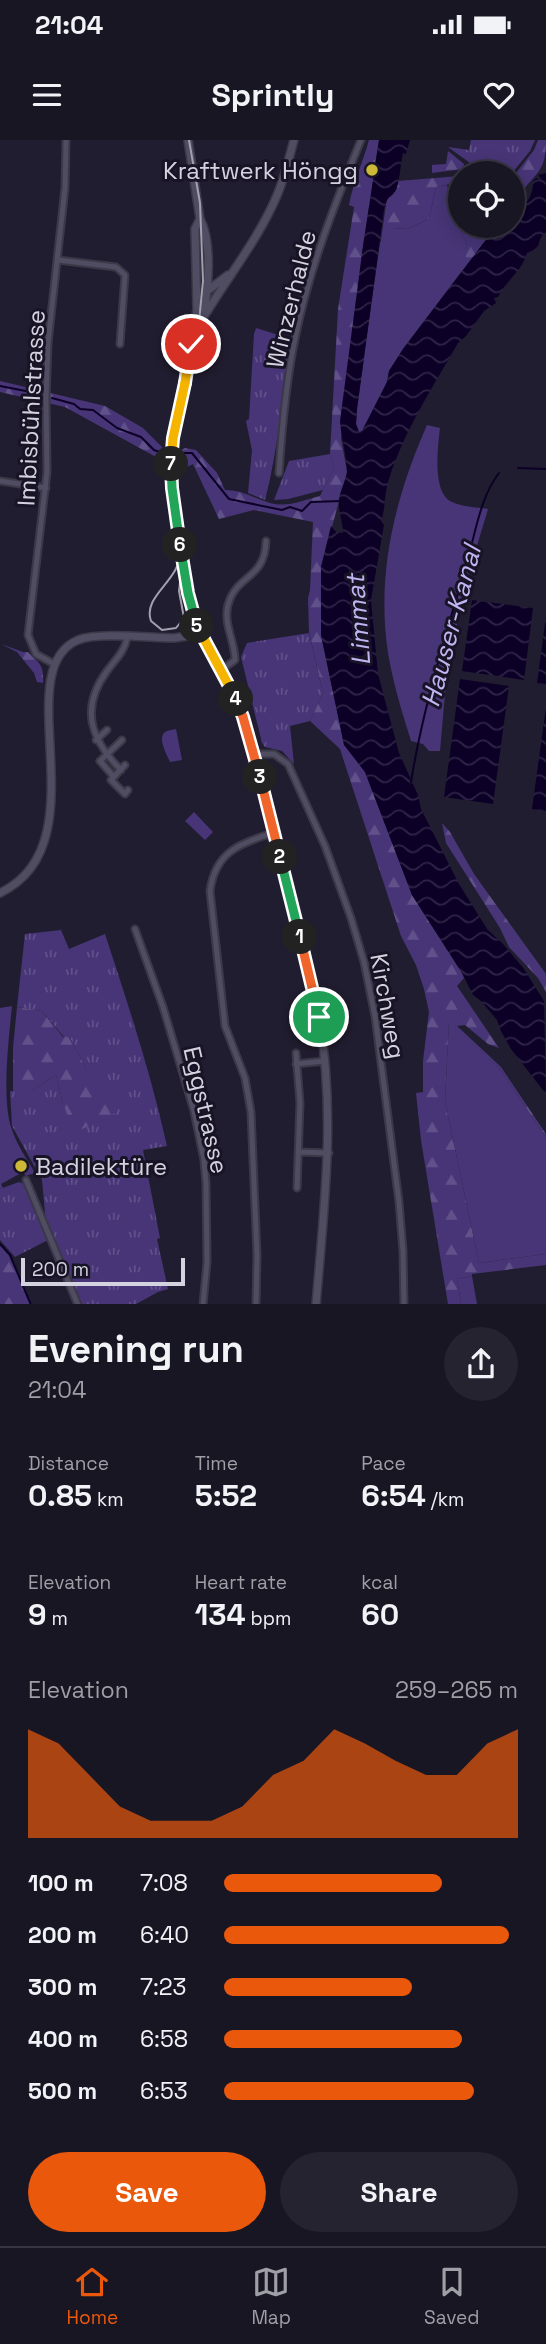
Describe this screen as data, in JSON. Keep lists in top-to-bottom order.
{
  "streets": {
    "street": [
      "Winzerhalde",
      "Imbisbühlstrasse",
      "Kirchweg",
      "Eggstrasse"
    ]
  },
  "water": ["Limmat", "Hauser-Kanal"],
  "places": ["Kraftwerk Höngg", "Badilektüre"],
  "scale_bar": "200 m",
  "page": {
    "status": "21:04",
    "header": "Sprintly",
    "pins": [
      "7",
      "6",
      "5",
      "4",
      "3",
      "2",
      "1"
    ],
    "scale": "200 m",
    "heading": ["Evening run", "21:04"],
    "stats": [
      ["Distance", "0.85 km"],
      ["Time", "5:52"],
      ["Pace", "6:54 /km"],
      ["Elevation", "9 m"],
      ["Heart rate", "134 bpm"],
      ["kcal", "60"]
    ],
    "chart": ["Elevation", "259–265 m"],
    "list": [
      {
        "name": "100 m",
        "note": "7:08"
      },
      {
        "name": "200 m",
        "note": "6:40"
      },
      {
        "name": "300 m",
        "note": "7:23"
      },
      {
        "name": "400 m",
        "note": "6:58"
      },
      {
        "name": "500 m",
        "note": "6:53"
      }
    ],
    "buttons": ["Save", "Share"],
    "tabs": ["Home", "Map", "Saved"]
  }
}
